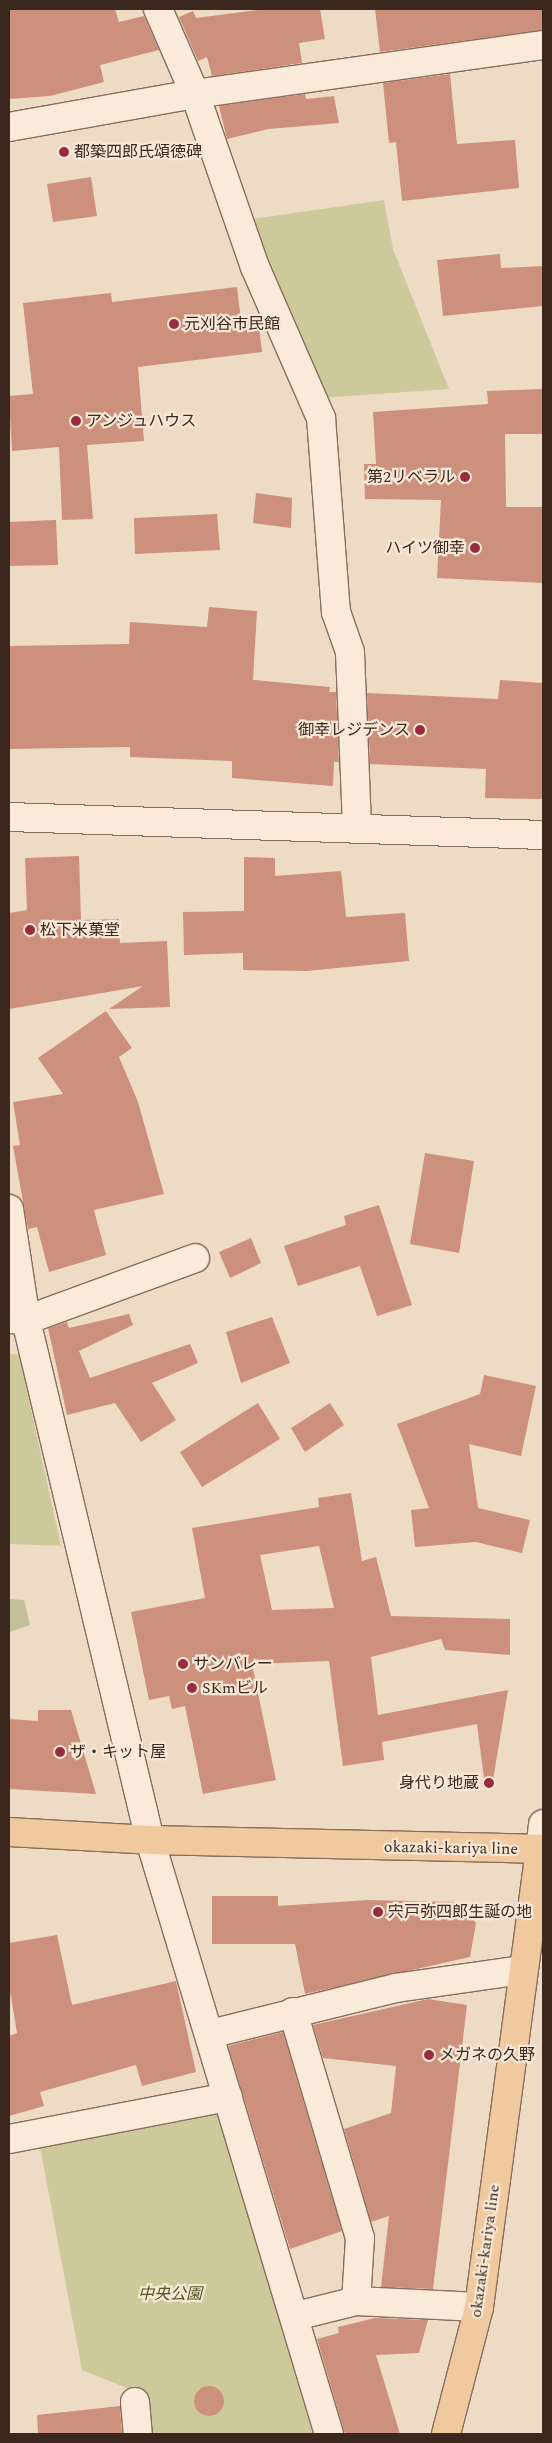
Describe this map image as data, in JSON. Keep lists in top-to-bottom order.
{
  "streets": {
    "main road": ["okazaki-kariya line"]
  },
  "parks": ["中央公園"],
  "places": [
    "都築四郎氏頌徳碑",
    "元刈谷市民館",
    "アンジュハウス",
    "第2リベラル",
    "ハイツ御幸",
    "御幸レジデンス",
    "松下米菓堂",
    "サンバレー",
    "SKmビル",
    "ザ・キット屋",
    "身代り地蔵",
    "宍戸弥四郎生誕の地",
    "メガネの久野"
  ]
}
